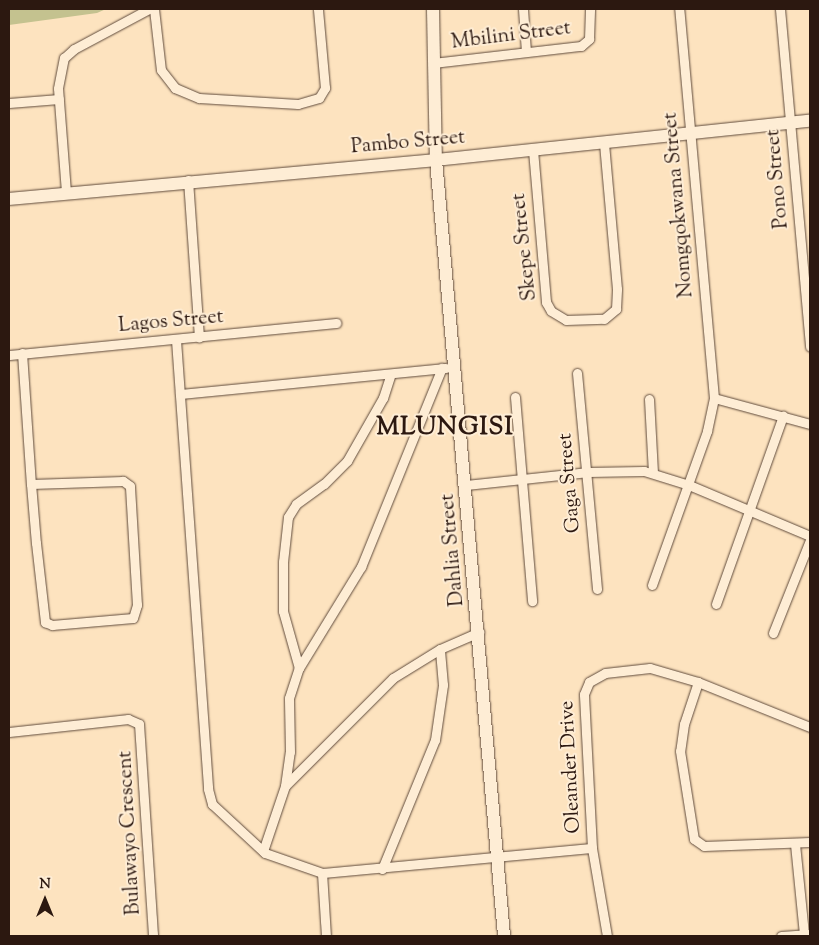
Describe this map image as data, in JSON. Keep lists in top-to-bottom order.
{
  "streets": {
    "street": [
      "Mbilini Street",
      "Pambo Street",
      "Pono Street",
      "Nomgqokwana Street",
      "Skepe Street",
      "Lagos Street",
      "Gaga Street",
      "Dahlia Street",
      "Oleander Drive",
      "Bulawayo Crescent"
    ]
  },
  "crossings": [
    ["Mbilini Street", "Dahlia Street"],
    ["Pambo Street", "Pono Street"],
    ["Pambo Street", "Nomgqokwana Street"],
    ["Pambo Street", "Skepe Street"],
    ["Pambo Street", "Dahlia Street"]
  ],
  "districts": ["MLUNGISI"],
  "north": "top"
}
